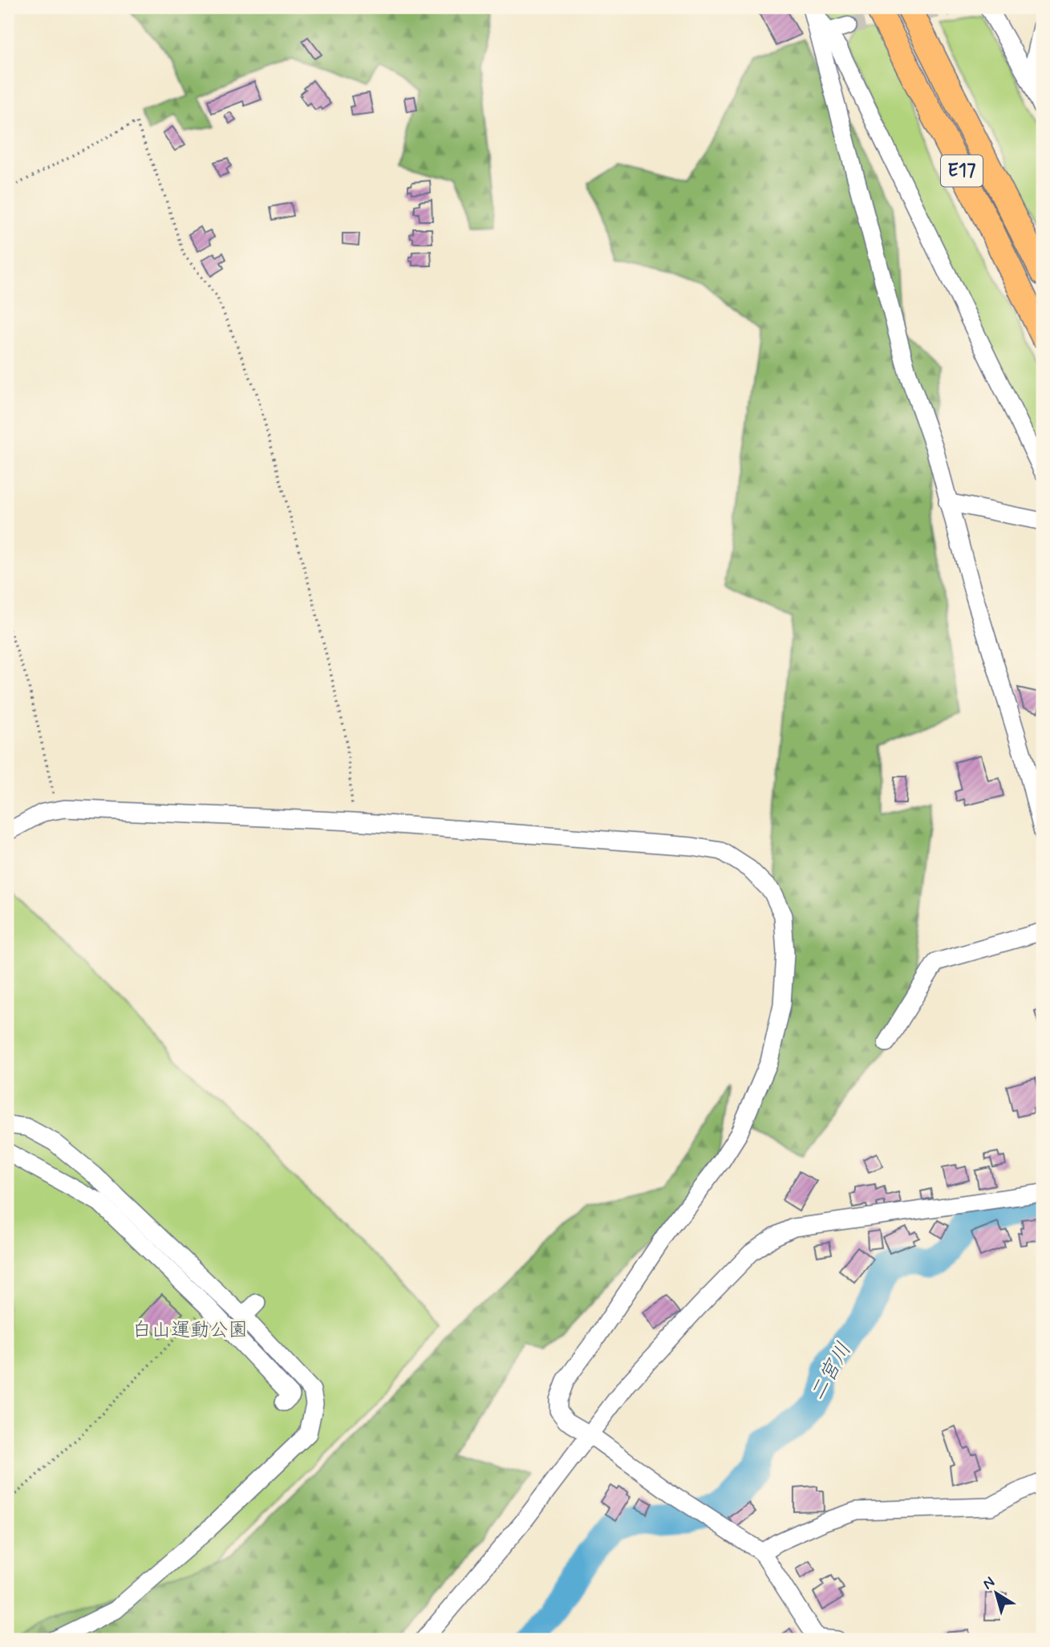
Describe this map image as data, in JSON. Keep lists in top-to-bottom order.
{
  "streets": {
    "highway": ["E17"]
  },
  "water": ["二宮川"],
  "parks": ["白山運動公園"],
  "north": "top left"
}
